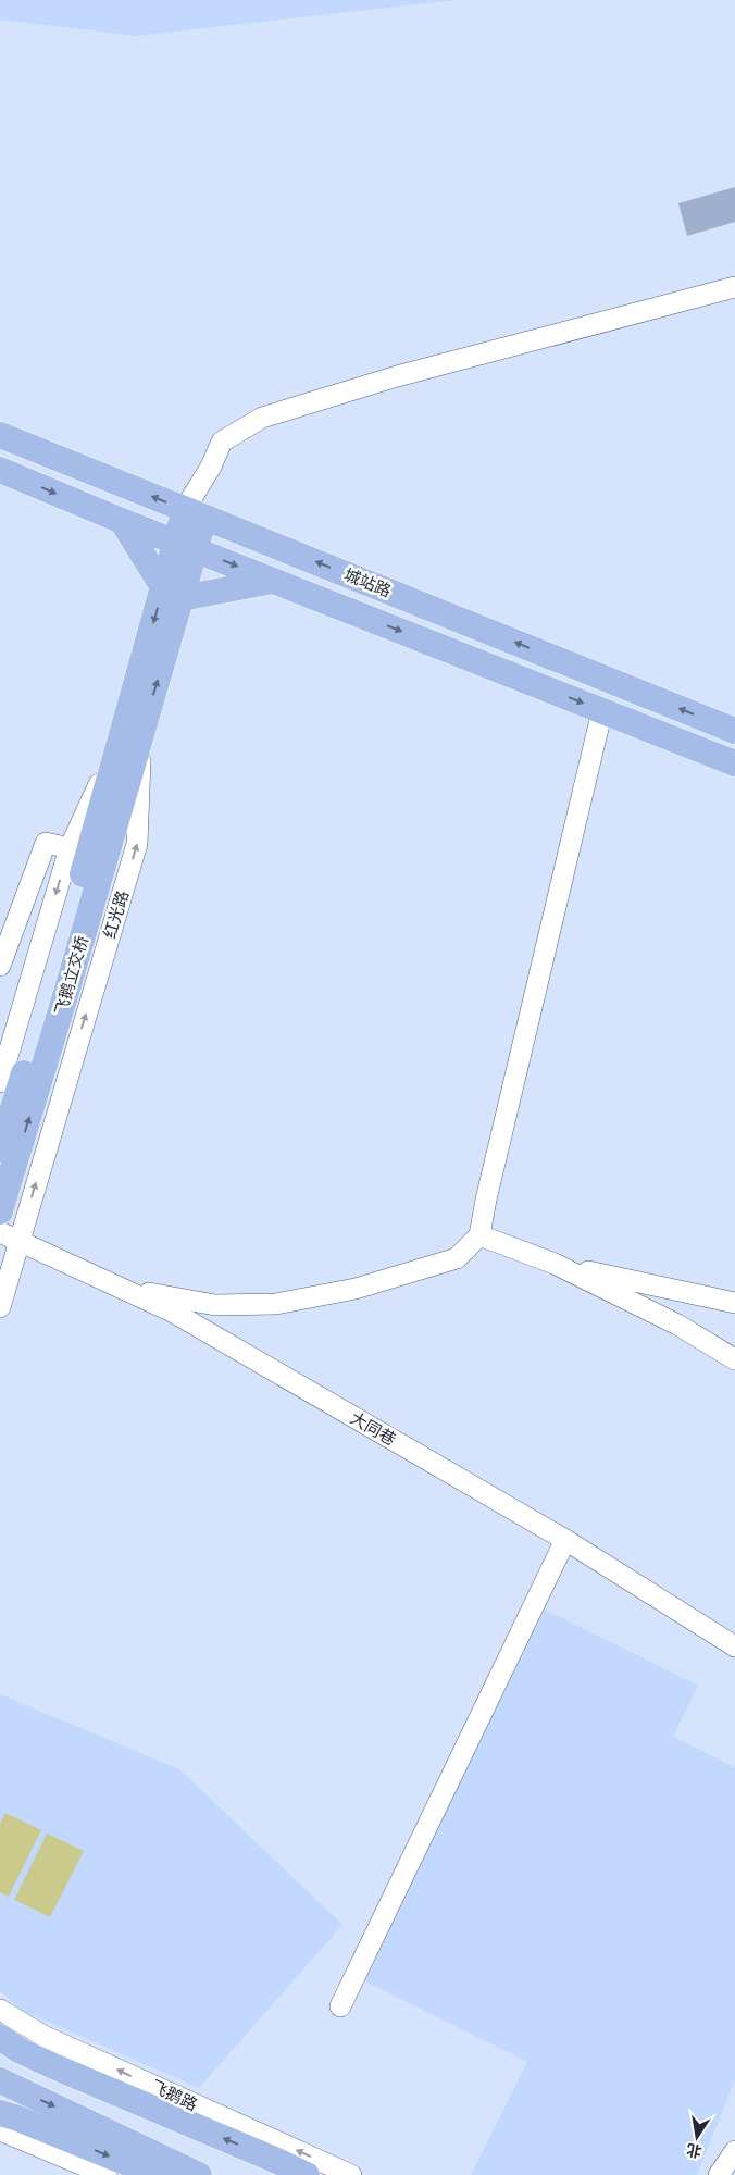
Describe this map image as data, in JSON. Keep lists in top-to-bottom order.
{
  "streets": {
    "main road": ["城站路", "红光路", "飞鹅立交桥"],
    "street": ["大同巷", "飞鹅路"]
  },
  "crossings": [
    ["城站路", "红光路"],
    ["红光路", "飞鹅立交桥"],
    ["红光路", "大同巷"]
  ],
  "one_way": ["飞鹅路"],
  "north": "bottom"
}
